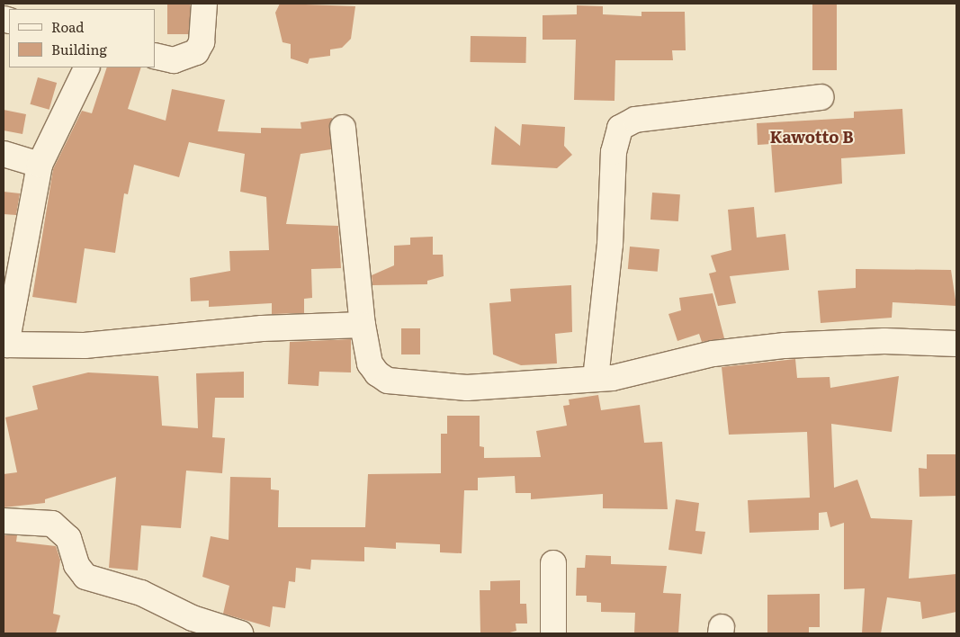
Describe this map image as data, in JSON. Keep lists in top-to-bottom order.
{
  "districts": ["Kawotto B"],
  "legend": ["Road", "Building"]
}
